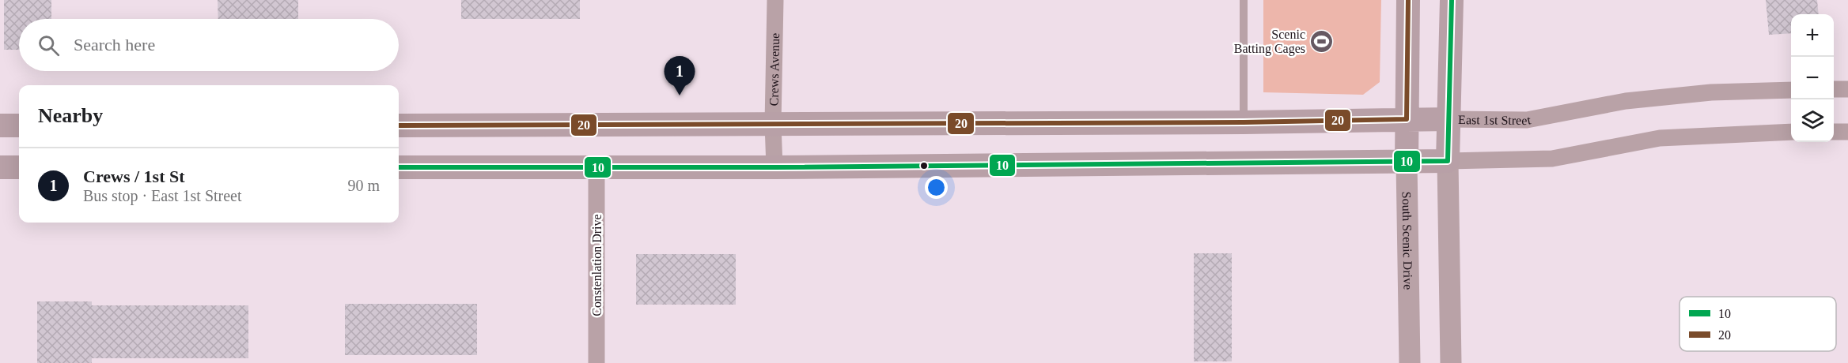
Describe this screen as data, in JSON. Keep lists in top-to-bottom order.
{
  "streets": {
    "main road": ["East 1st Street", "South Scenic Drive"],
    "street": ["Crews Avenue", "Constenlation Drive"]
  },
  "crossings": [
    ["Crews Avenue", "East 1st Street"],
    ["East 1st Street", "South Scenic Drive"]
  ],
  "places": {
    "sports": ["Scenic Batting Cages"]
  },
  "lines": ["transit line 10", "transit line 20"],
  "legend": ["10", "20"],
  "page": {
    "map_buttons": ["+", "−"],
    "search": "Search here",
    "pins": "1",
    "heading": "Nearby",
    "list": [
      {
        "mark": "1",
        "name": "Crews / 1st St",
        "note": "Bus stop · East 1st Street",
        "value": "90 m"
      }
    ]
  }
}
